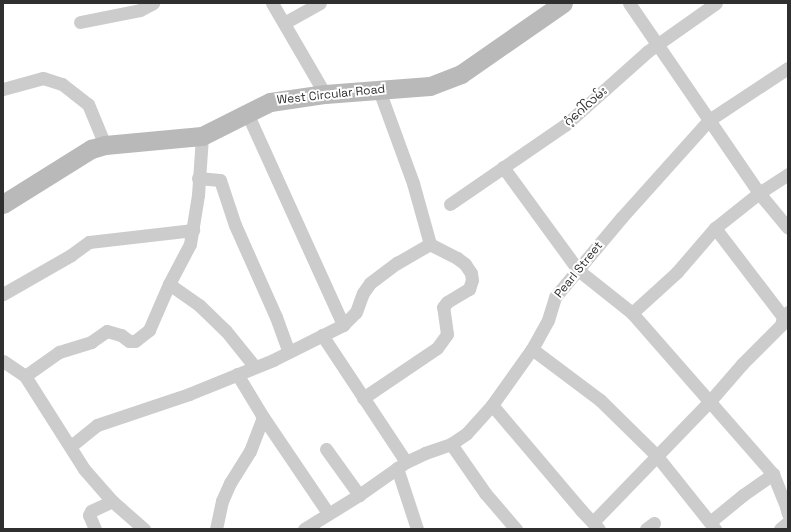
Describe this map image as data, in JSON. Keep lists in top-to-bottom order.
{
  "streets": {
    "street": ["West Circular Road", "ဂံ့ဂေါ်လမ်း", "Pearl Street"]
  }
}
